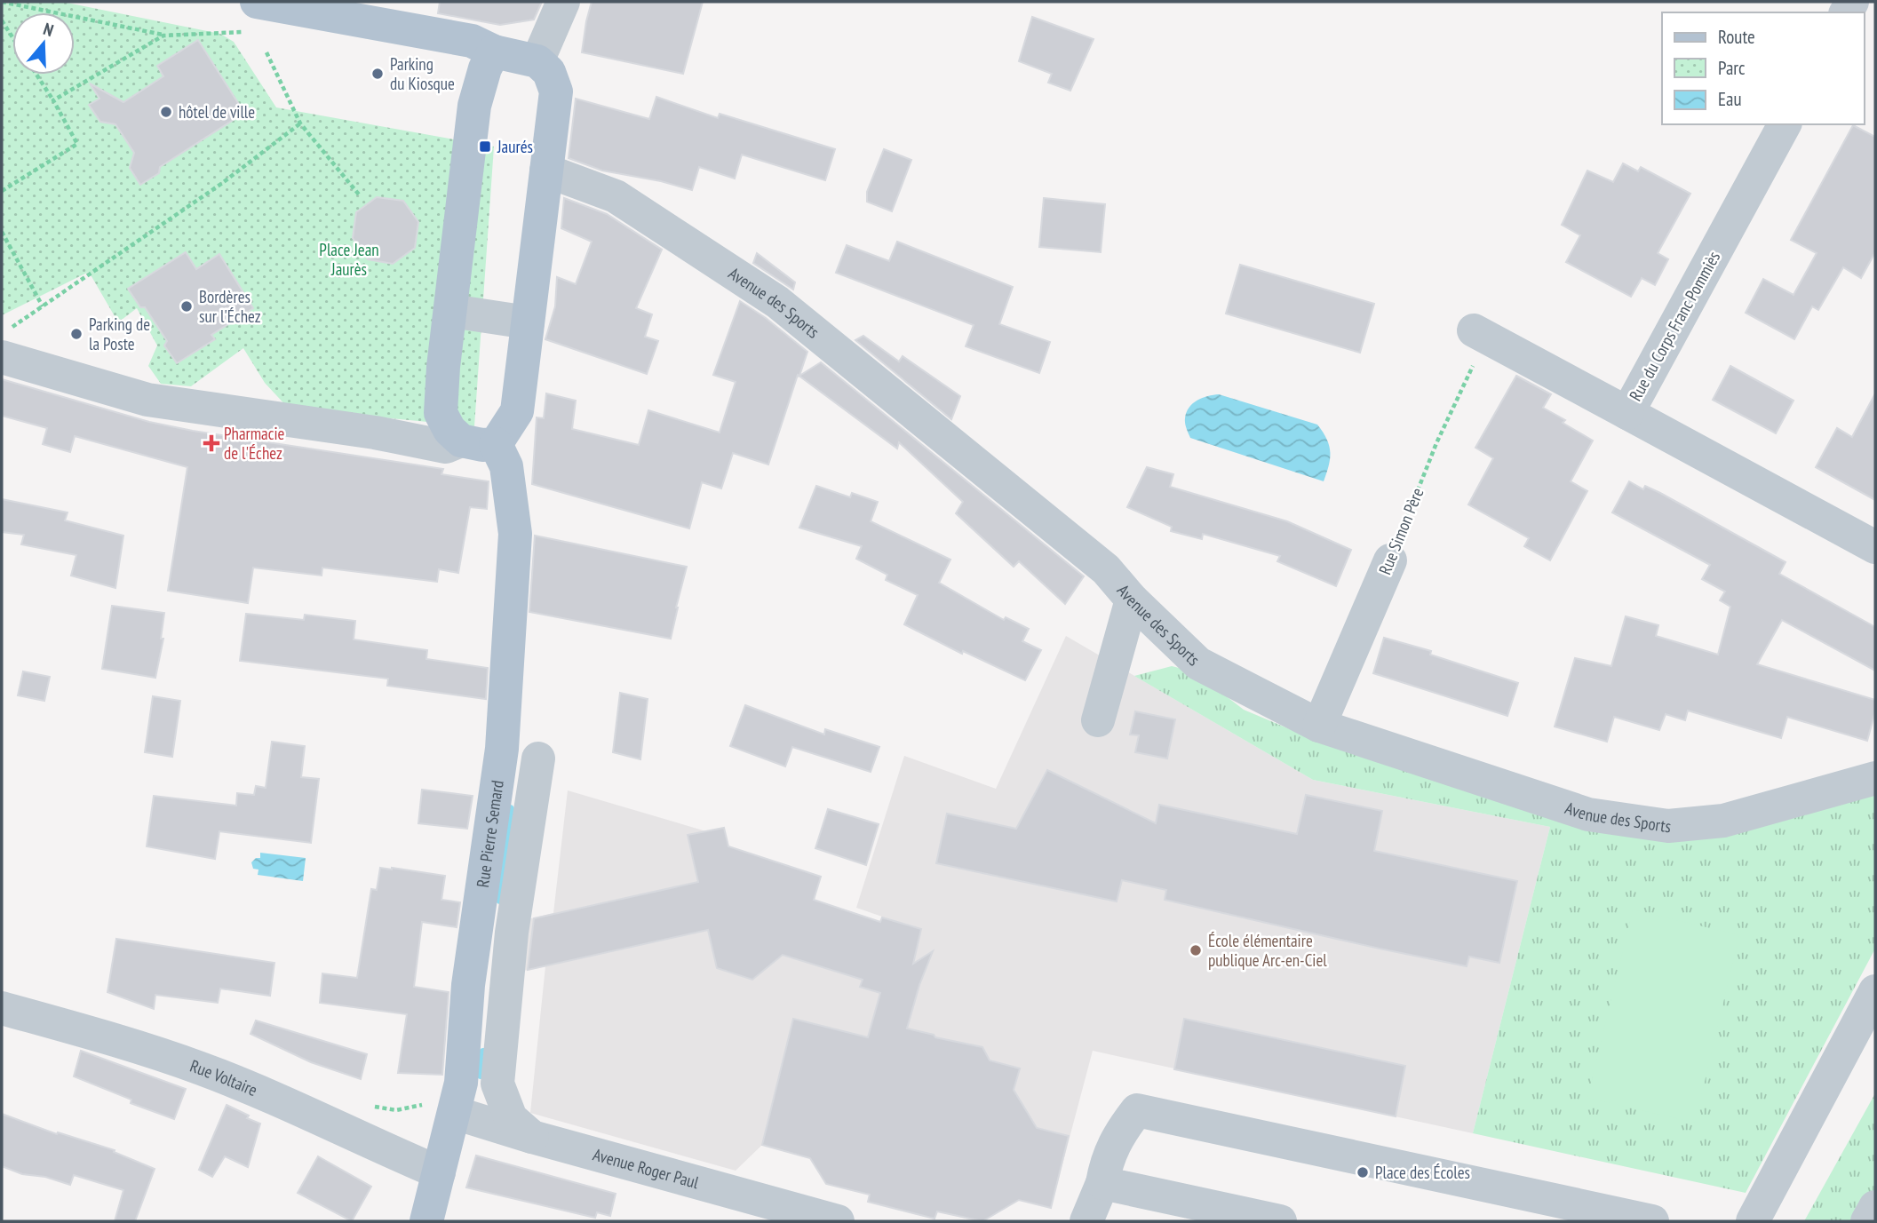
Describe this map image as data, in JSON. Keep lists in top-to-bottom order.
{
  "streets": {
    "main road": ["Rue Pierre Semard"],
    "street": [
      "Avenue des Sports",
      "Rue du Corps Franc Pommiès",
      "Rue Simon Père",
      "Rue Voltaire",
      "Avenue Roger Paul"
    ]
  },
  "crossings": [
    ["Avenue des Sports", "Rue Simon Père"],
    ["Rue Pierre Semard", "Rue Voltaire"],
    ["Rue Pierre Semard", "Avenue Roger Paul"]
  ],
  "parks": ["Place Jean Jaurès"],
  "places": {
    "other": [
      "Parking du Kiosque",
      "hôtel de ville",
      "Bordères sur l'Échez",
      "Parking de la Poste",
      "École élémentaire publique Arc-en-Ciel",
      "Place des Écoles"
    ],
    "transit": ["Jaurés"],
    "health": ["Pharmacie de l'Échez"]
  },
  "legend": ["Route", "Parc", "Eau"],
  "north": "top"
}
